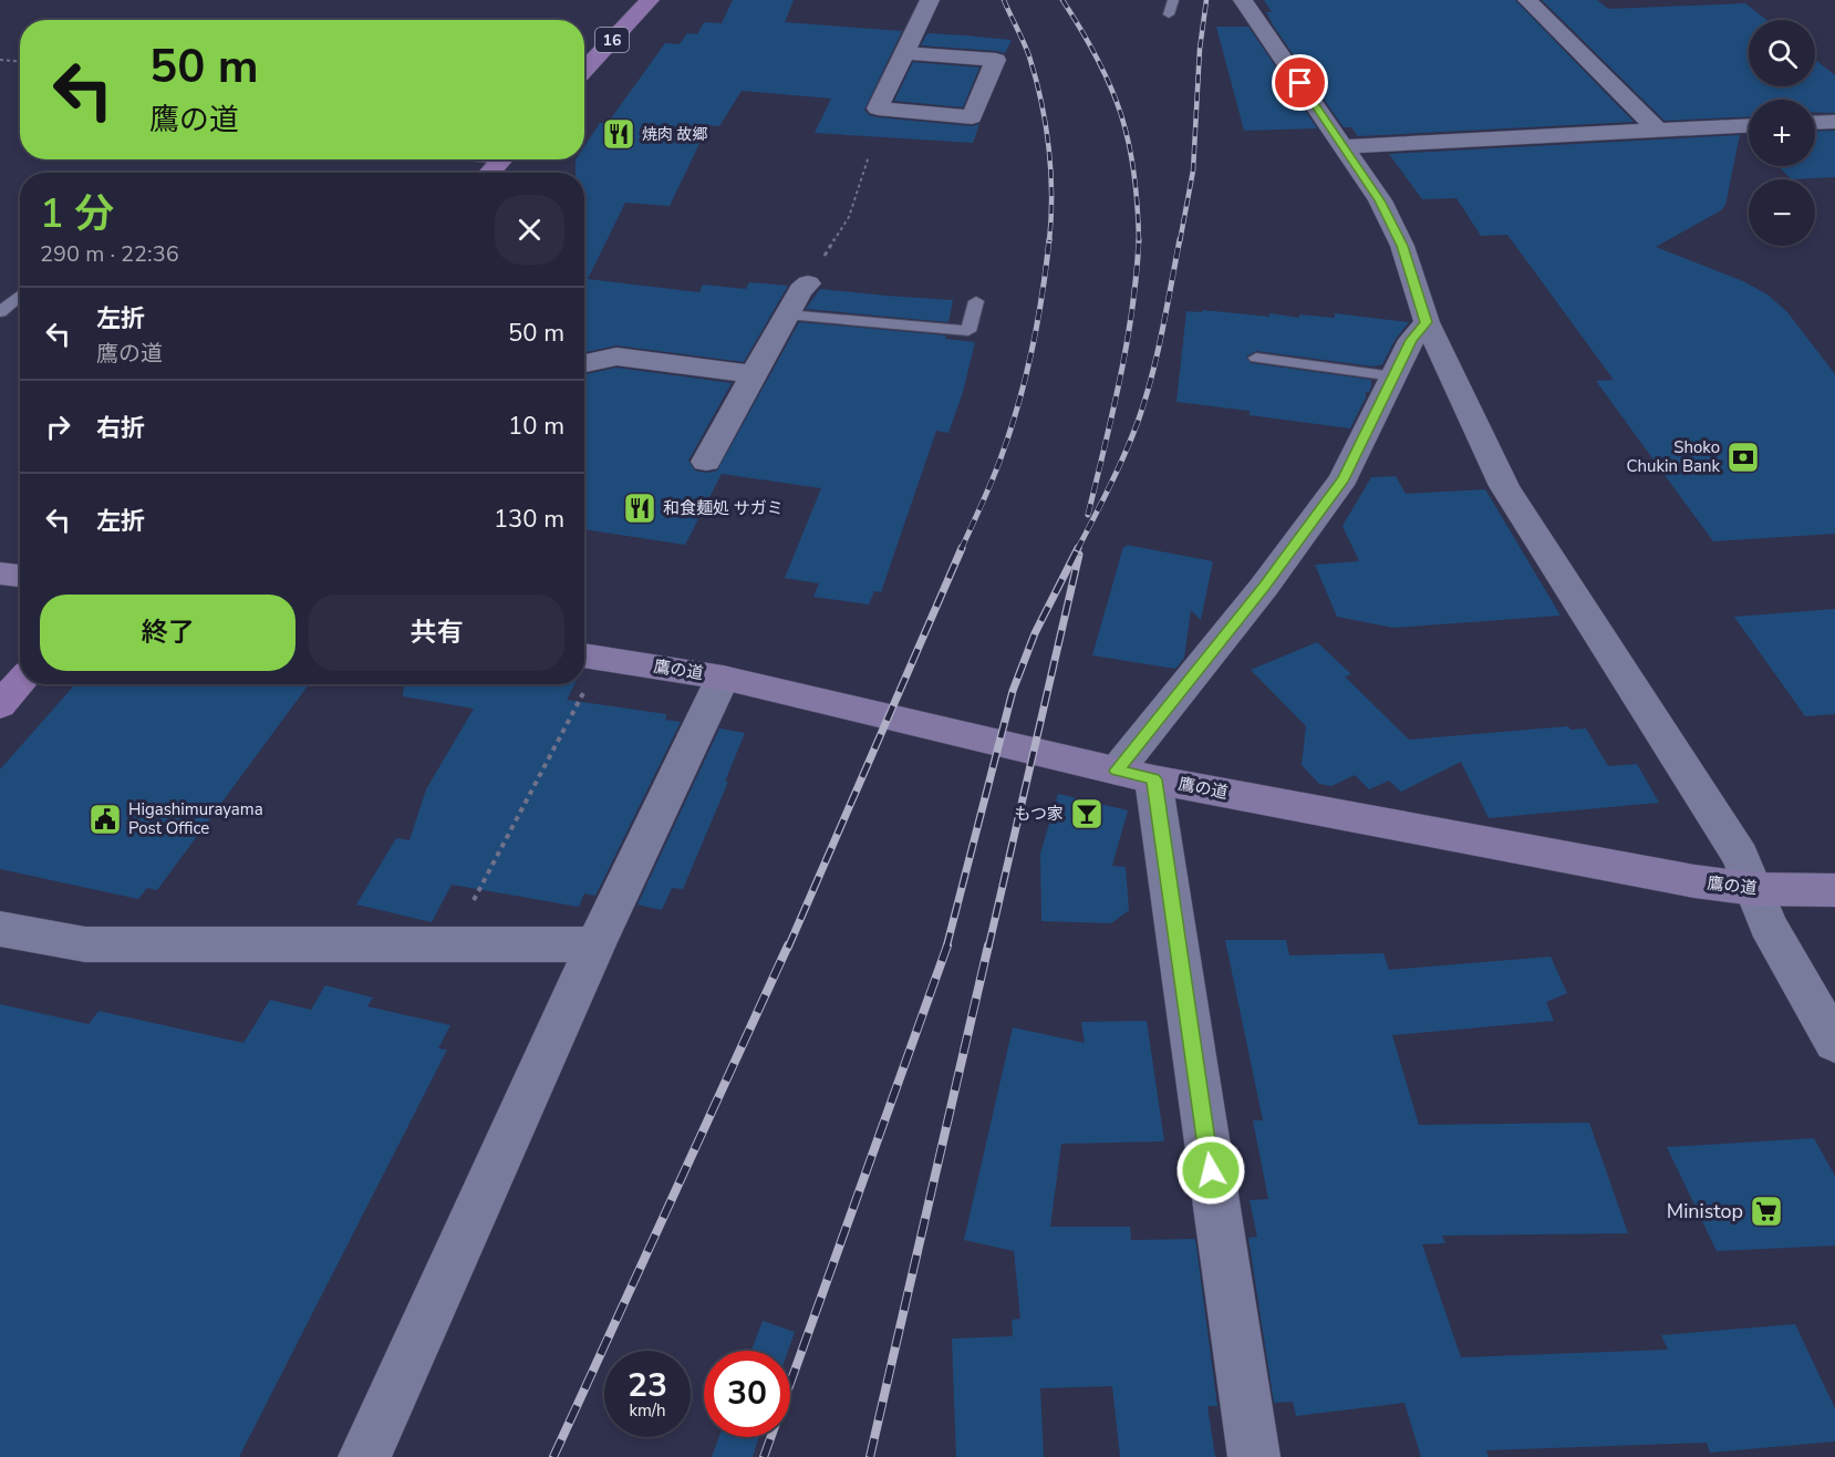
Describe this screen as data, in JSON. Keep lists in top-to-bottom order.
{
  "streets": {
    "main road": ["16"],
    "street": ["鷹の道"]
  },
  "places": {
    "restaurant": ["焼肉 故郷", "和食麺処 サガミ"],
    "bank": ["Shoko Chukin Bank"],
    "bar": ["もつ家"],
    "public building": ["Higashimurayama Post Office"],
    "supermarket": ["Ministop"]
  },
  "page": {
    "map_buttons": ["+", "−"],
    "turn": ["50 m", "鷹の道"],
    "heading": ["1 分", "290 m · 22:36"],
    "list": [
      {
        "name": "左折",
        "note": "鷹の道",
        "value": "50 m"
      },
      {
        "name": "右折",
        "value": "10 m"
      },
      {
        "name": "左折",
        "value": "130 m"
      }
    ],
    "buttons": ["終了", "共有"],
    "speed": "23 km/h",
    "limit": "30"
  }
}
